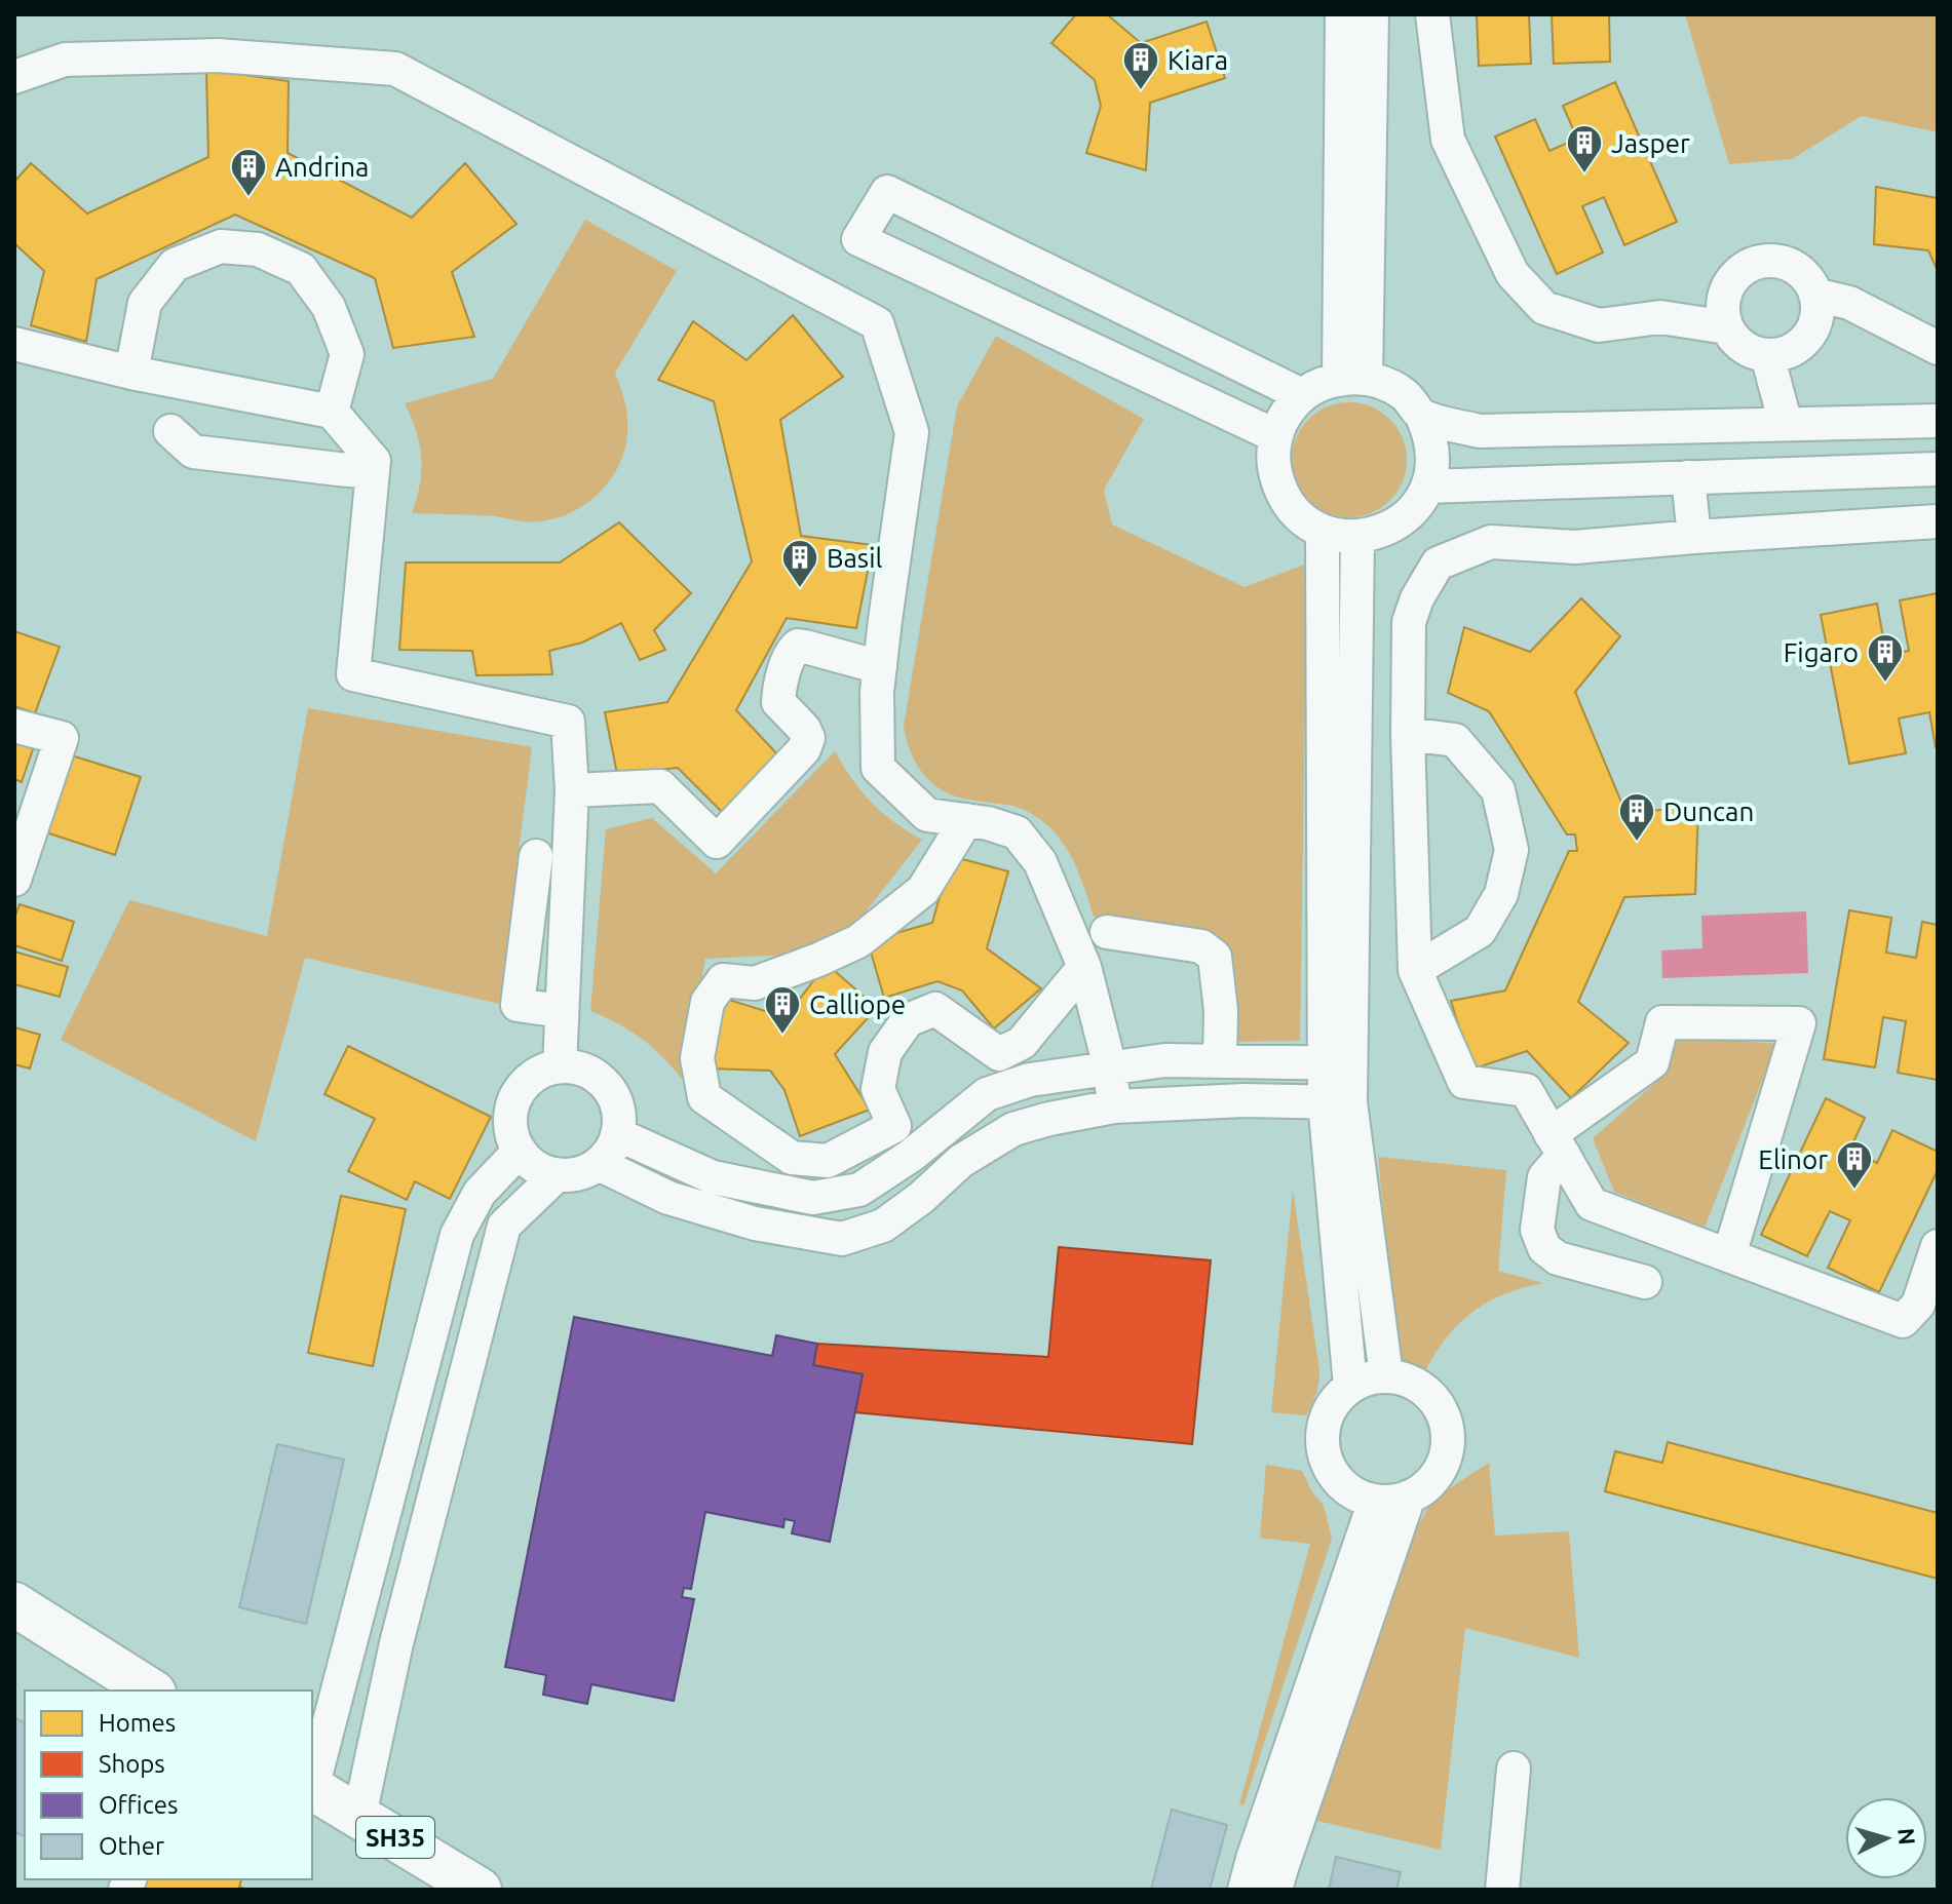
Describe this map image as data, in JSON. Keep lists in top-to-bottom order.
{
  "streets": {
    "main road": ["SH35"]
  },
  "places": {
    "building": [
      "Kiara",
      "Jasper",
      "Andrina",
      "Basil",
      "Figaro",
      "Duncan",
      "Calliope",
      "Elinor"
    ]
  },
  "legend": [
    "Homes",
    "Shops",
    "Offices",
    "Other"
  ],
  "north": "right"
}
